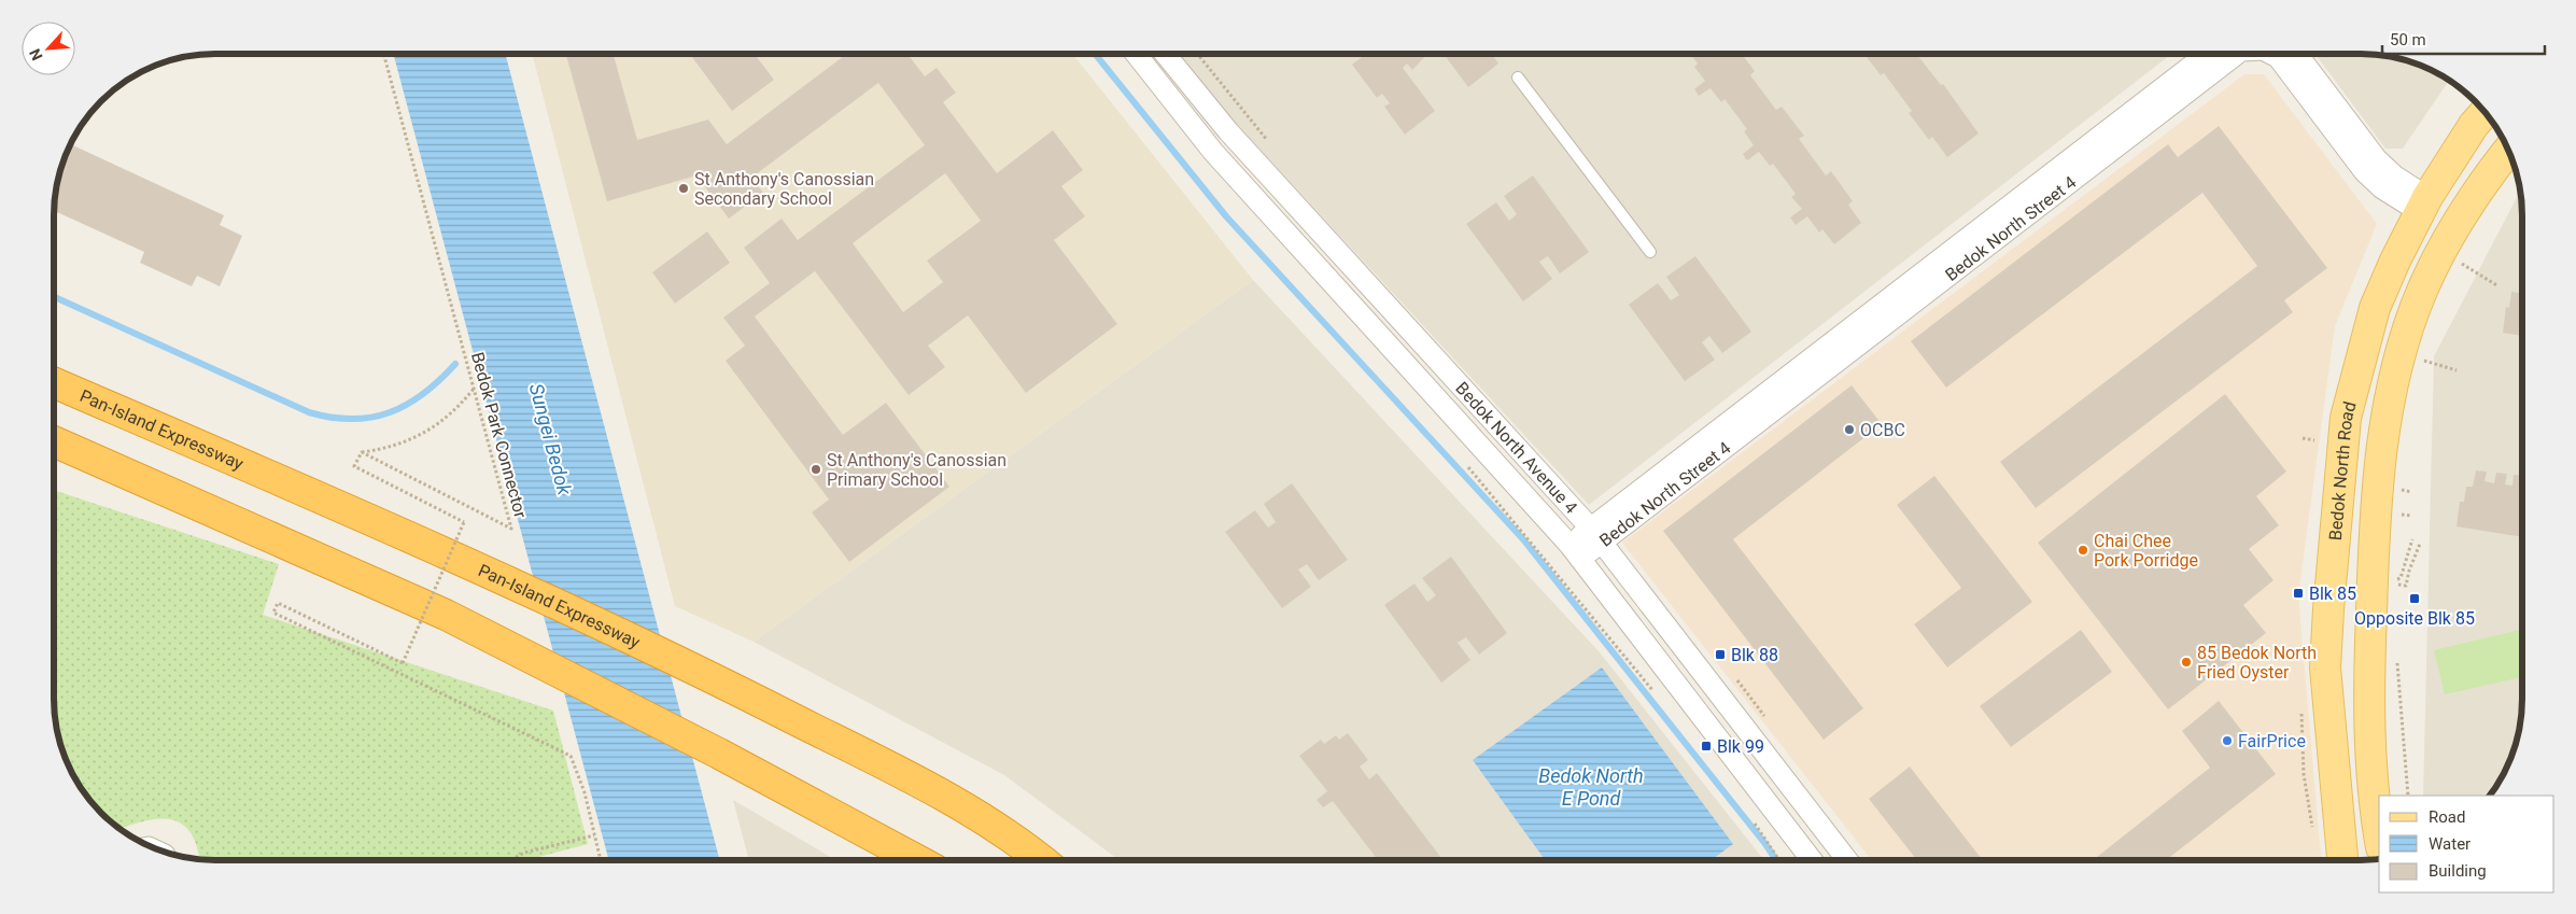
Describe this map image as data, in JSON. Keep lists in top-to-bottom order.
{
  "streets": {
    "highway": ["Pan-Island Expressway"],
    "main road": ["Bedok North Road"],
    "street": ["Bedok North Street 4", "Bedok North Avenue 4"],
    "path": ["Bedok Park Connector"]
  },
  "crossings": [
    ["Bedok North Street 4", "Bedok North Avenue 4"],
    ["Bedok North Street 4", "Bedok North Road"]
  ],
  "water": ["Sungei Bedok", "Bedok North E Pond"],
  "places": {
    "other": [
      "St Anthony's Canossian Secondary School",
      "OCBC",
      "St Anthony's Canossian Primary School",
      "Chai Chee Pork Porridge",
      "85 Bedok North Fried Oyster",
      "FairPrice"
    ],
    "transit": [
      "Blk 85",
      "Opposite Blk 85",
      "Blk 88",
      "Blk 99"
    ]
  },
  "legend": ["Road", "Water", "Building"],
  "scale_bar": "50 m",
  "north": "bottom left"
}
